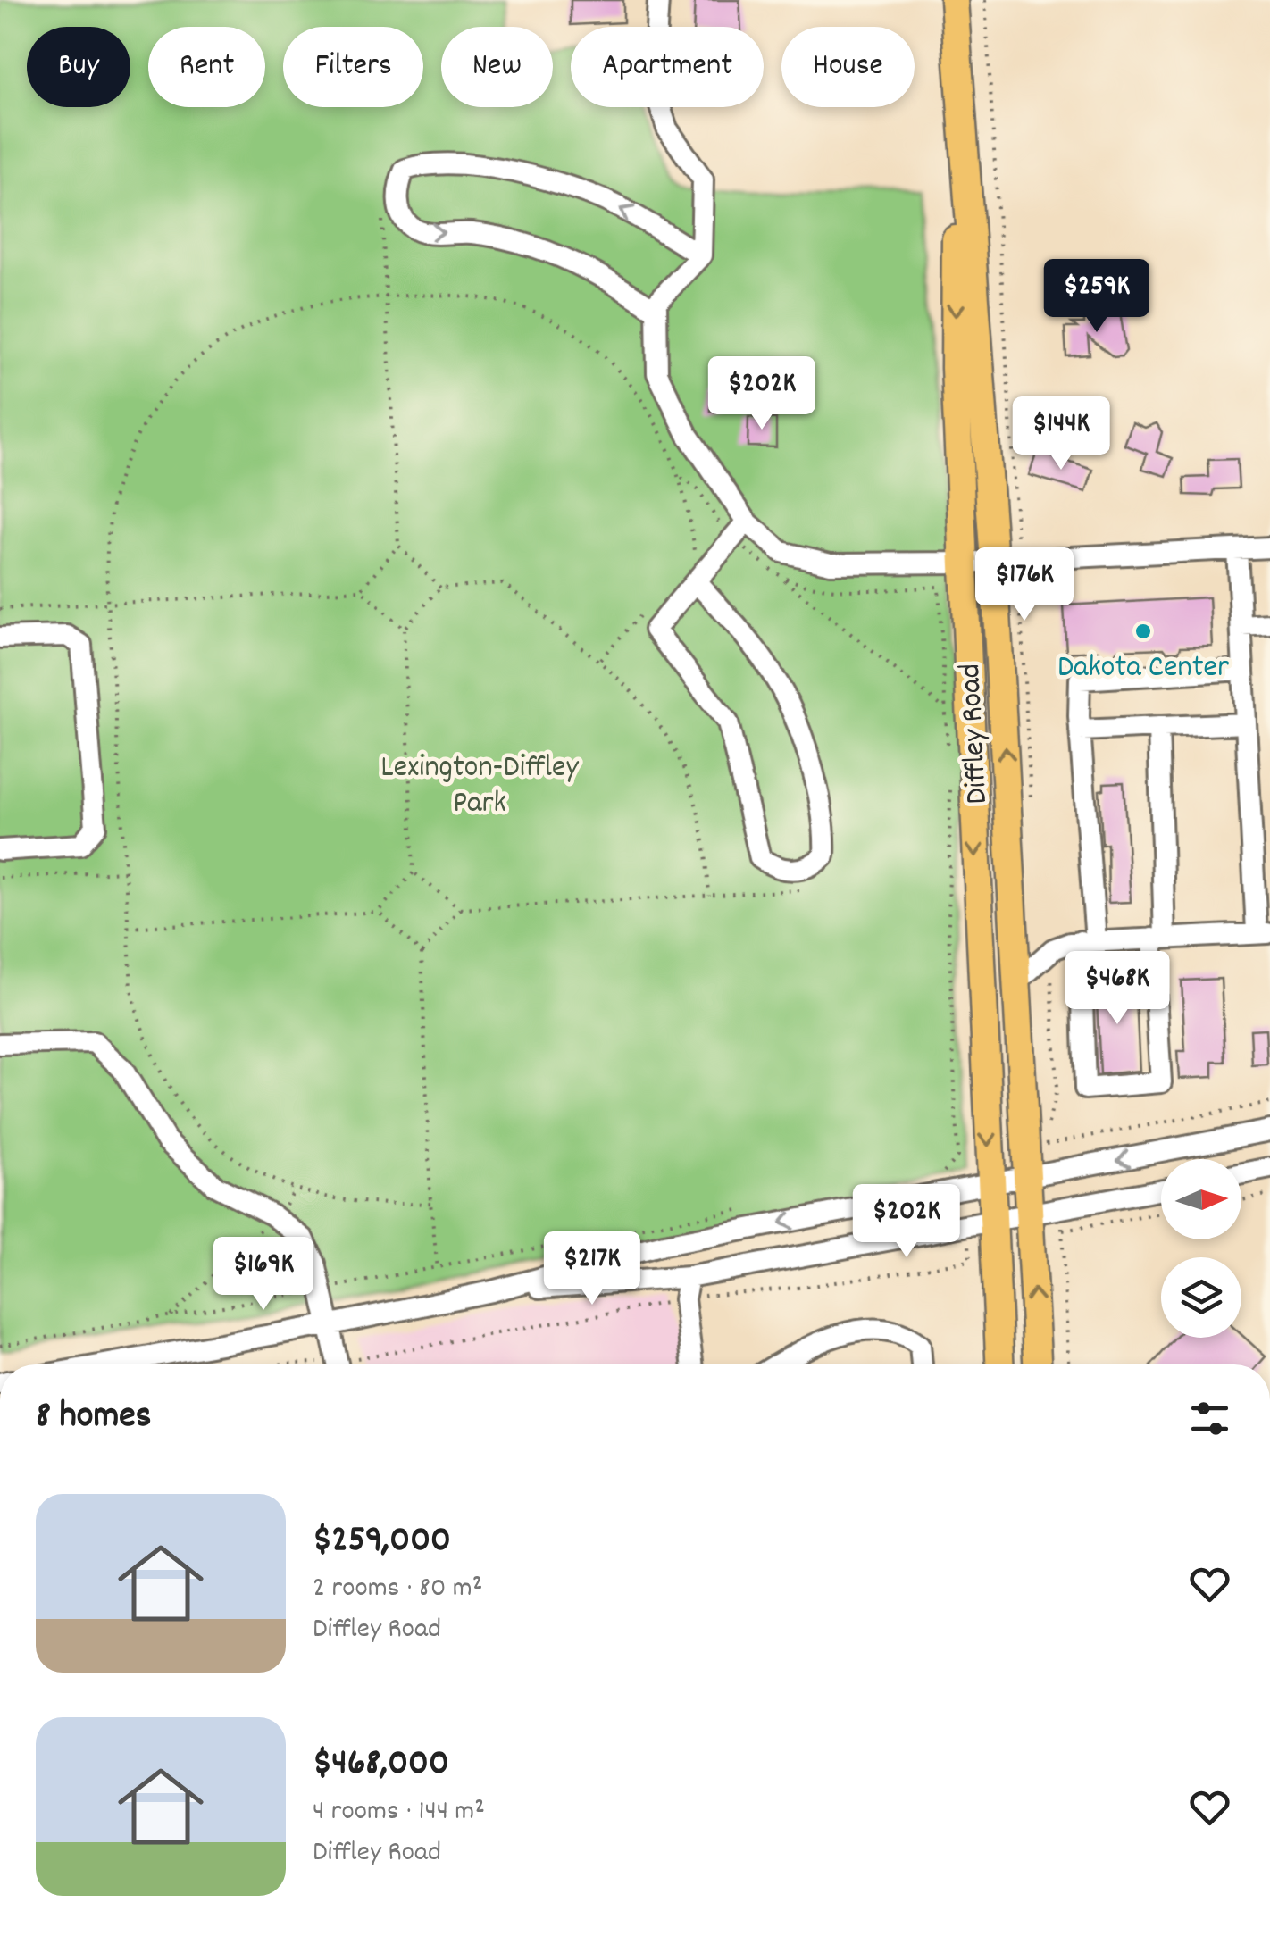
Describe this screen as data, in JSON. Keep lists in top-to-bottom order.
{
  "streets": {
    "main road": ["Diffley Road"]
  },
  "parks": ["Lexington-Diffley Park"],
  "places": ["Dakota Center"],
  "north": "right",
  "page": {
    "chip": [
      "Buy",
      "Rent",
      "Filters",
      "New",
      "Apartment",
      "House"
    ],
    "price": [
      "$259K",
      "$202K",
      "$144K",
      "$176K",
      "$468K",
      "$202K",
      "$217K",
      "$169K"
    ],
    "heading": "8 homes",
    "list": [
      {
        "name": "$259,000",
        "note": "2 rooms · 80 m² · Diffley Road"
      },
      {
        "name": "$468,000",
        "note": "4 rooms · 144 m² · Diffley Road"
      }
    ]
  }
}
